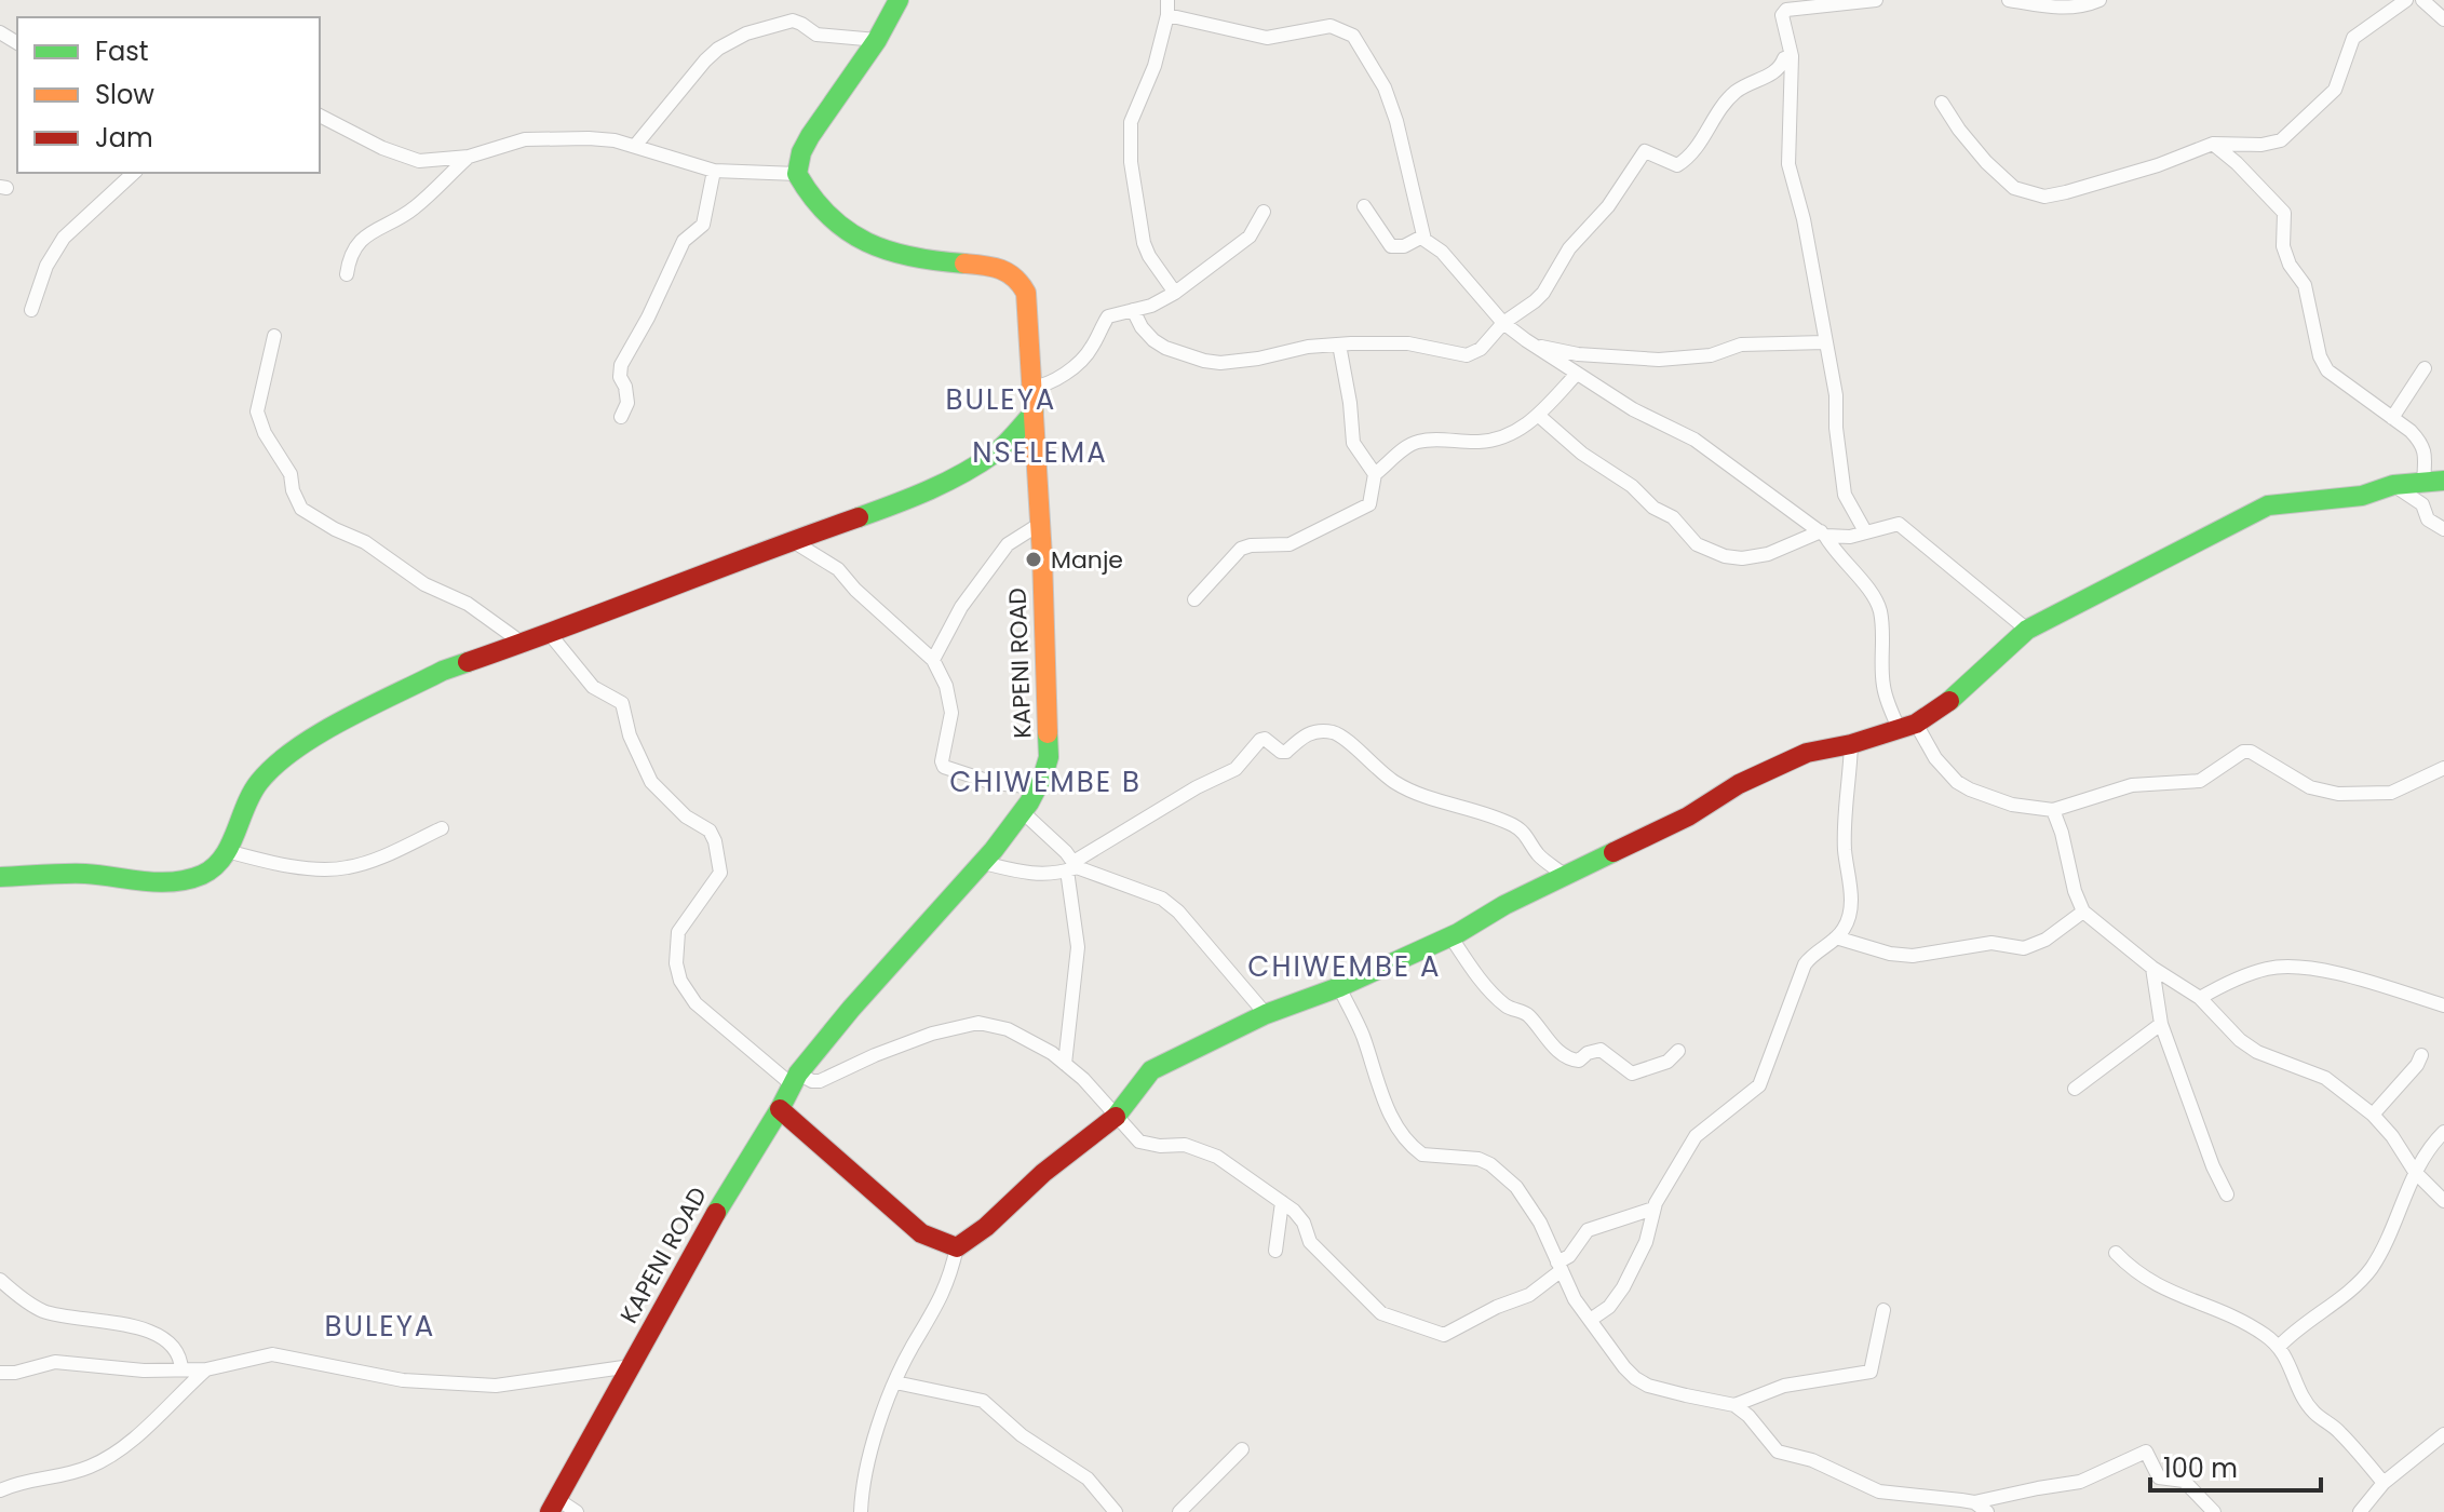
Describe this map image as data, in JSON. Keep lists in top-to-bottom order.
{
  "streets": {
    "street": ["KAPENI ROAD"]
  },
  "districts": [
    "BULEYA",
    "NSELEMA",
    "CHIWEMBE B",
    "CHIWEMBE A",
    "BULEYA"
  ],
  "places": ["Manje"],
  "legend": ["Fast", "Slow", "Jam"],
  "scale_bar": "100 m"
}
